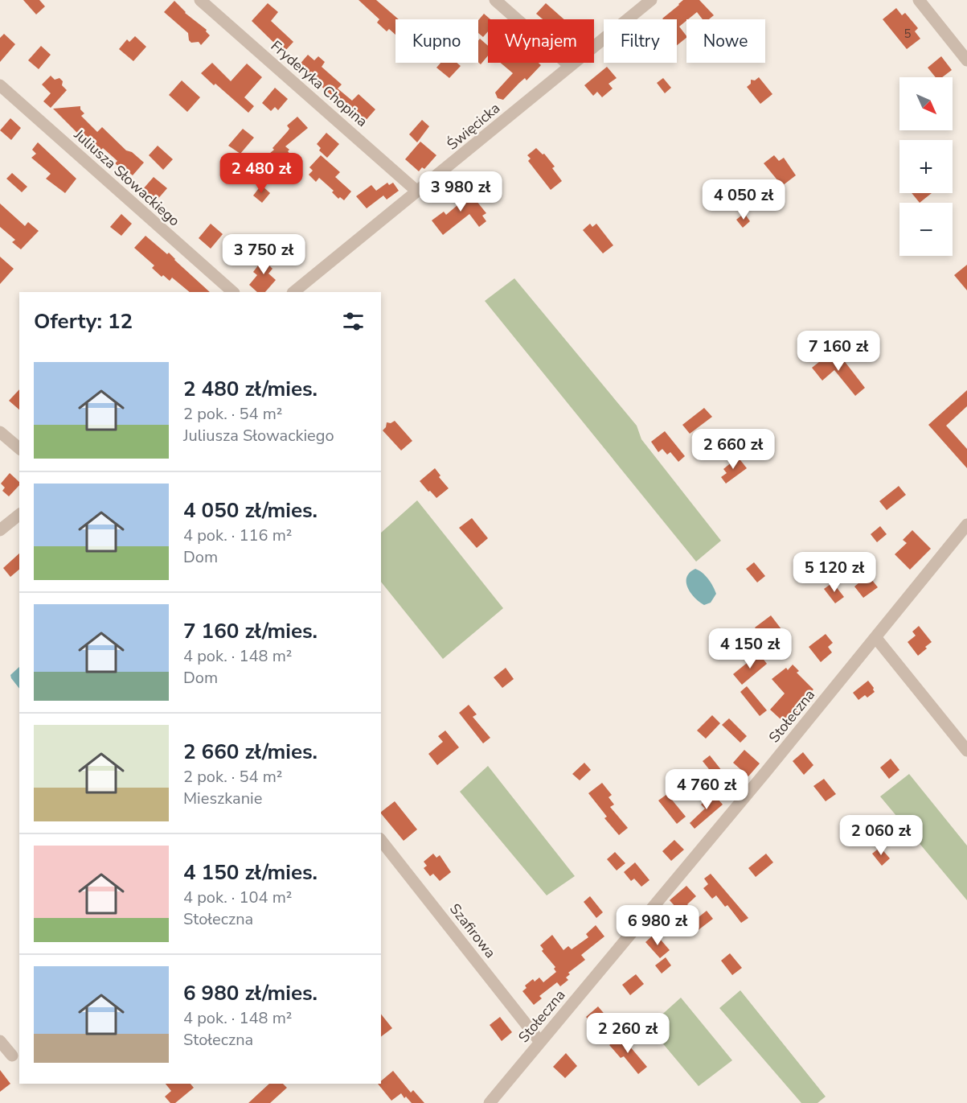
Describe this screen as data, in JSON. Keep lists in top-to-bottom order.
{
  "streets": {
    "street": [
      "Fryderyka Chopina",
      "Święcicka",
      "Juliusza Słowackiego",
      "Stołeczna",
      "Szafirowa"
    ]
  },
  "crossings": [
    ["Fryderyka Chopina", "Święcicka"],
    ["Stołeczna", "Szafirowa"]
  ],
  "house_numbers": ["5"],
  "north": "bottom right",
  "page": {
    "chip": [
      "Kupno",
      "Wynajem",
      "Filtry",
      "Nowe"
    ],
    "map_buttons": ["+", "−"],
    "price": [
      "2 480 zł",
      "3 980 zł",
      "4 050 zł",
      "3 750 zł",
      "7 160 zł",
      "2 660 zł",
      "5 120 zł",
      "4 150 zł",
      "4 760 zł",
      "2 060 zł",
      "6 980 zł",
      "2 260 zł"
    ],
    "heading": "Oferty: 12",
    "list": [
      {
        "name": "2 480 zł/mies.",
        "note": "2 pok. · 54 m² · Juliusza Słowackiego"
      },
      {
        "name": "4 050 zł/mies.",
        "note": "4 pok. · 116 m² · Dom"
      },
      {
        "name": "7 160 zł/mies.",
        "note": "4 pok. · 148 m² · Dom"
      },
      {
        "name": "2 660 zł/mies.",
        "note": "2 pok. · 54 m² · Mieszkanie"
      },
      {
        "name": "4 150 zł/mies.",
        "note": "4 pok. · 104 m² · Stołeczna"
      },
      {
        "name": "6 980 zł/mies.",
        "note": "4 pok. · 148 m² · Stołeczna"
      }
    ]
  }
}
